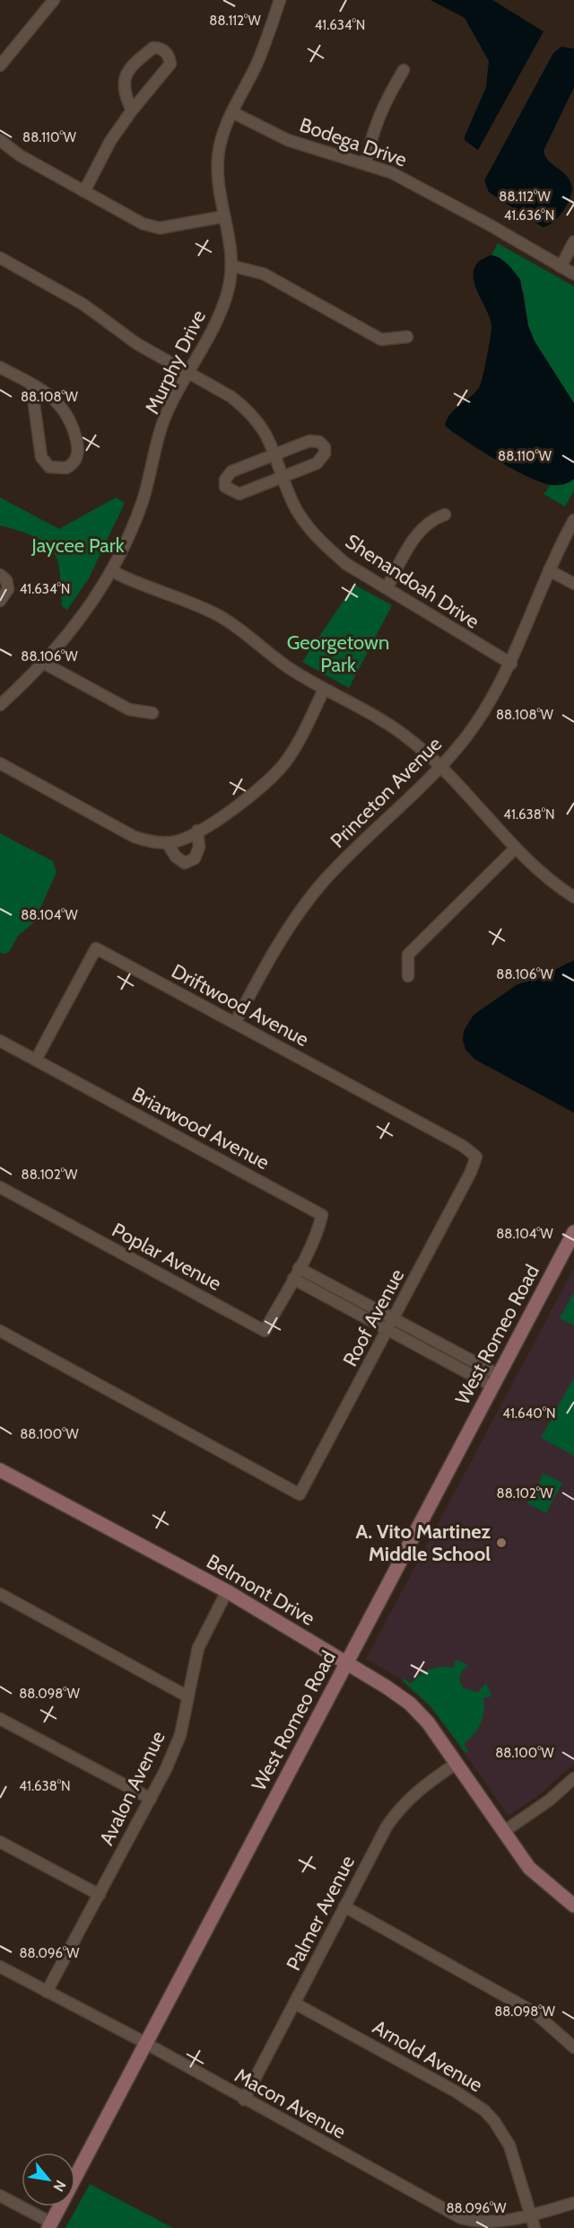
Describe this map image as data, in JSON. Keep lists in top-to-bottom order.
{
  "streets": {
    "main road": ["West Romeo Road", "Belmont Drive"],
    "street": [
      "Bodega Drive",
      "Murphy Drive",
      "Shenandoah Drive",
      "Princeton Avenue",
      "Driftwood Avenue",
      "Briarwood Avenue",
      "Poplar Avenue",
      "Roof Avenue",
      "Avalon Avenue",
      "Palmer Avenue",
      "Arnold Avenue",
      "Macon Avenue"
    ]
  },
  "crossings": [
    ["Bodega Drive", "Murphy Drive"],
    ["Murphy Drive", "Shenandoah Drive"],
    ["Shenandoah Drive", "Princeton Avenue"],
    ["Princeton Avenue", "Driftwood Avenue"],
    ["Driftwood Avenue", "Briarwood Avenue"],
    ["Driftwood Avenue", "Roof Avenue"],
    ["Briarwood Avenue", "Poplar Avenue"],
    ["West Romeo Road", "Belmont Drive"],
    ["West Romeo Road", "Macon Avenue"],
    ["Belmont Drive", "Avalon Avenue"],
    ["Belmont Drive", "Palmer Avenue"],
    ["Avalon Avenue", "Macon Avenue"],
    ["Palmer Avenue", "Arnold Avenue"],
    ["Palmer Avenue", "Macon Avenue"],
    ["Arnold Avenue", "Macon Avenue"]
  ],
  "parks": ["Jaycee Park", "Georgetown Park"],
  "places": ["A. Vito Martinez Middle School"],
  "north": "bottom right",
  "coordinates": [
    "88.112°W",
    "41.634°N",
    "88.110°W",
    "41.636°N",
    "88.108°W",
    "88.106°W",
    "41.638°N",
    "88.104°W",
    "88.102°W",
    "41.640°N",
    "88.100°W",
    "88.098°W",
    "88.096°W"
  ]
}
